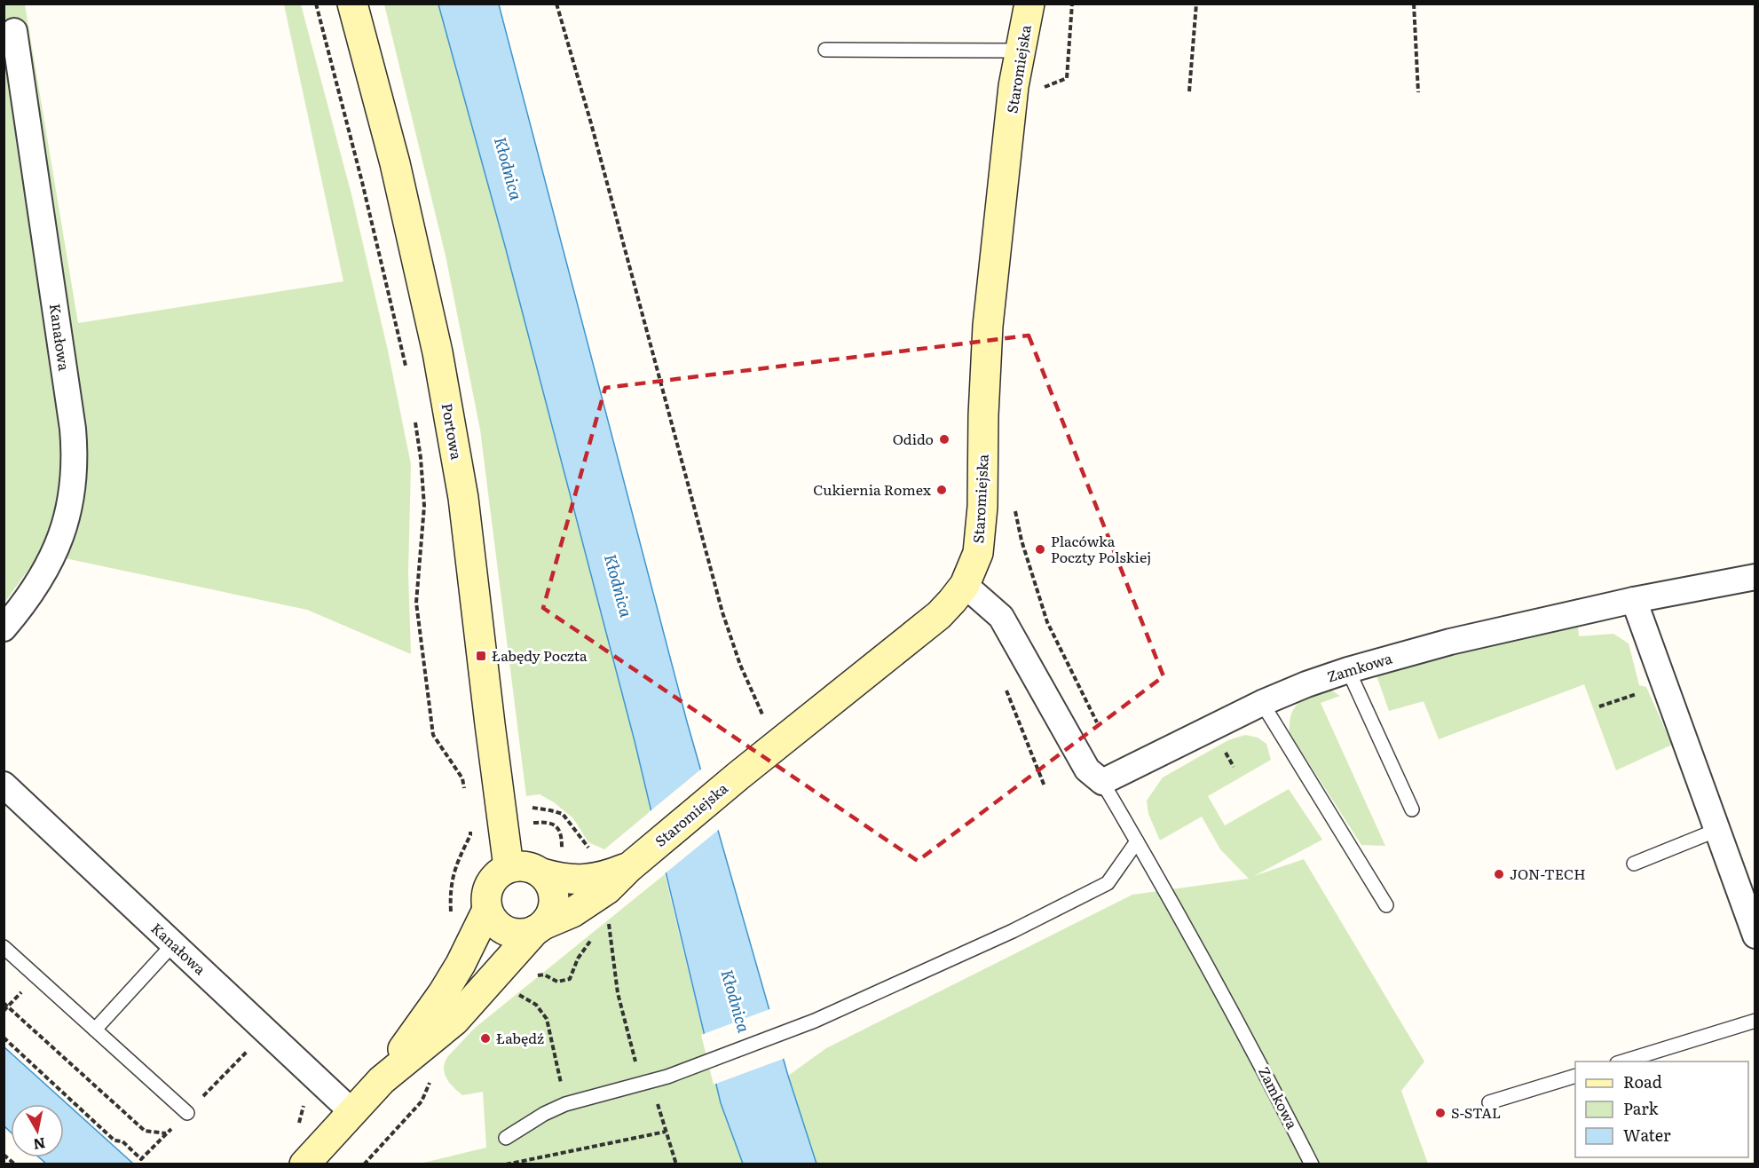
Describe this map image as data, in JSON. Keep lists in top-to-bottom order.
{
  "streets": {
    "street": [
      "Staromiejska",
      "Kanałowa",
      "Portowa",
      "Zamkowa"
    ]
  },
  "crossings": [
    ["Staromiejska", "Kanałowa"],
    ["Staromiejska", "Portowa"],
    ["Staromiejska", "Zamkowa"]
  ],
  "water": ["Kłodnica"],
  "places": {
    "other": [
      "Odido",
      "Cukiernia Romex",
      "Placówka Poczty Polskiej",
      "JON-TECH",
      "Łabędź",
      "S-STAL"
    ],
    "transit": ["Łabędy Poczta"]
  },
  "legend": ["Road", "Park", "Water"],
  "north": "bottom"
}
